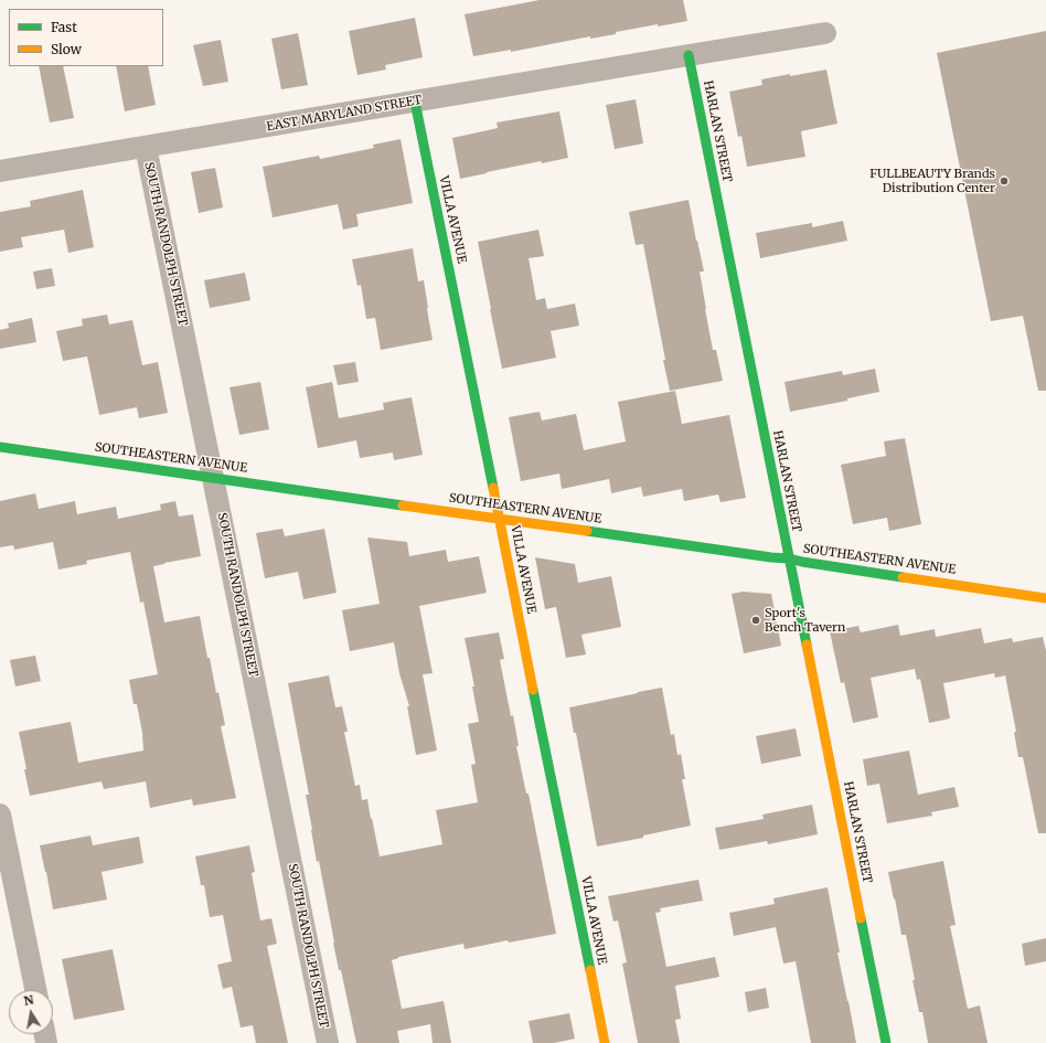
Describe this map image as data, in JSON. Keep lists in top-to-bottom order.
{
  "streets": {
    "street": [
      "EAST MARYLAND STREET",
      "HARLAN STREET",
      "VILLA AVENUE",
      "SOUTH RANDOLPH STREET",
      "SOUTHEASTERN AVENUE"
    ]
  },
  "crossings": [
    ["EAST MARYLAND STREET", "HARLAN STREET"],
    ["EAST MARYLAND STREET", "VILLA AVENUE"],
    ["EAST MARYLAND STREET", "SOUTH RANDOLPH STREET"],
    ["HARLAN STREET", "SOUTHEASTERN AVENUE"],
    ["VILLA AVENUE", "SOUTHEASTERN AVENUE"],
    ["SOUTH RANDOLPH STREET", "SOUTHEASTERN AVENUE"]
  ],
  "places": ["FULLBEAUTY Brands Distribution Center", "Sport's Bench Tavern"],
  "legend": ["Fast", "Slow"],
  "north": "top"
}
